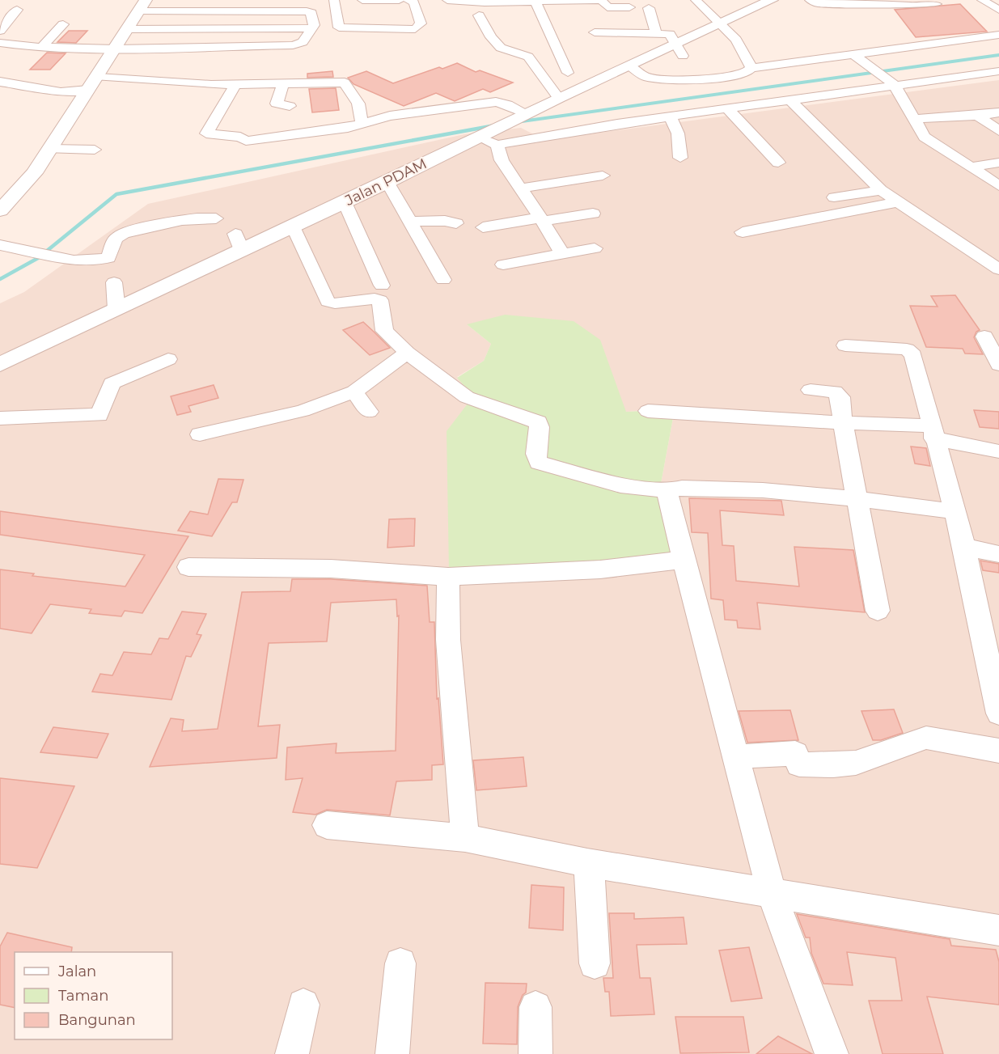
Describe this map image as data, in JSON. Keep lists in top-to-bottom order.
{
  "streets": {
    "street": ["Jalan PDAM"]
  },
  "legend": ["Jalan", "Taman", "Bangunan"]
}
